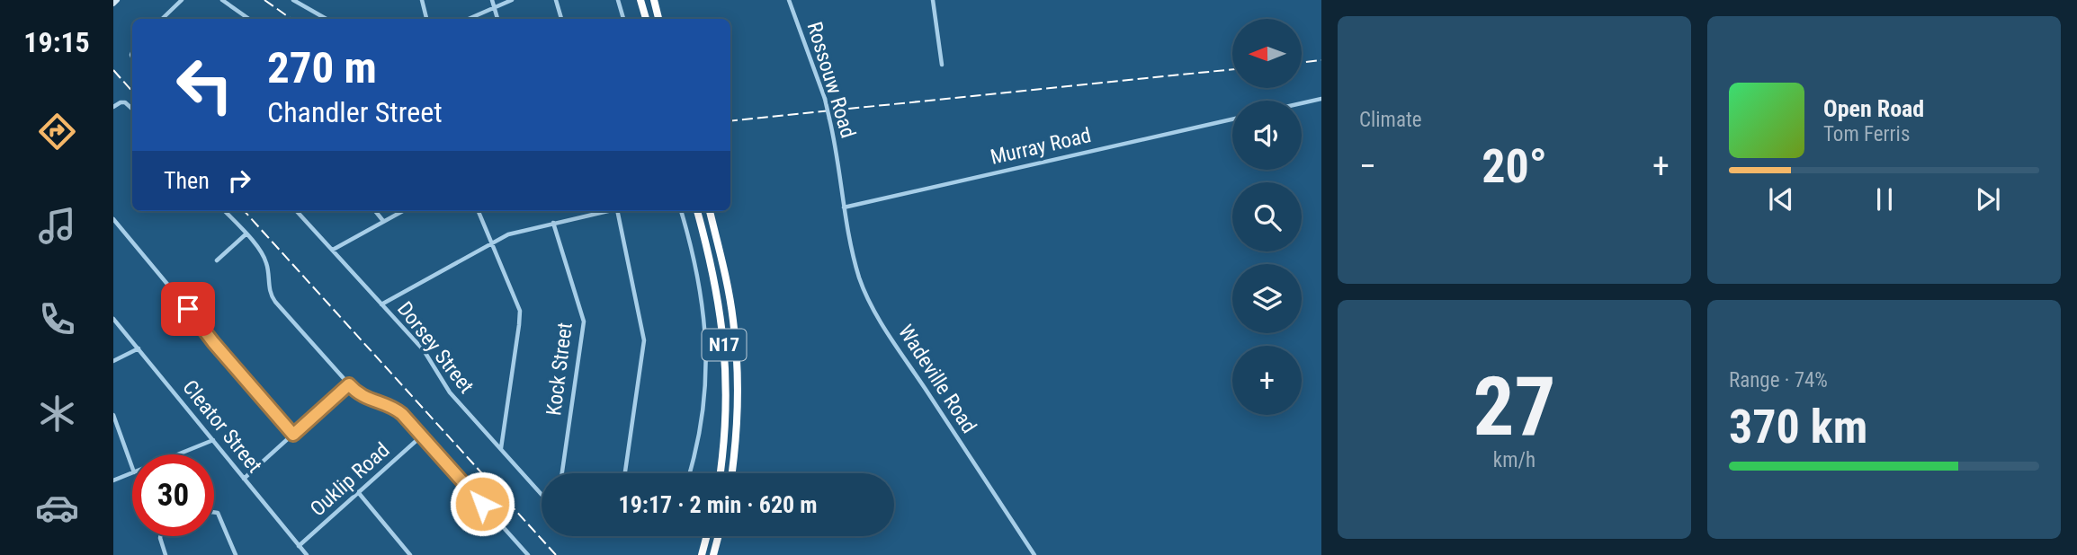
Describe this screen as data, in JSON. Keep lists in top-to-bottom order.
{
  "streets": {
    "highway": ["N17"],
    "street": [
      "Rossouw Road",
      "Murray Road",
      "Dorsey Street",
      "Kock Street",
      "Wadeville Road",
      "Cleator Street",
      "Ouklip Road"
    ]
  },
  "crossings": [
    ["Rossouw Road", "Murray Road"],
    ["Rossouw Road", "Wadeville Road"],
    ["Murray Road", "Wadeville Road"],
    ["Cleator Street", "Ouklip Road"]
  ],
  "north": "left",
  "page": {
    "tabs": "19:15",
    "tile": [
      "Climate",
      ["27", "km/h"],
      ["Range · 74%", "370 km"]
    ],
    "map_buttons": "+",
    "turn": ["270 m", "Chandler Street"],
    "song": ["Open Road", "Tom Ferris"],
    "heat": ["−", "20°", "+"],
    "then": "Then",
    "limit": "30",
    "trip": "19:17 · 2 min · 620 m"
  }
}
